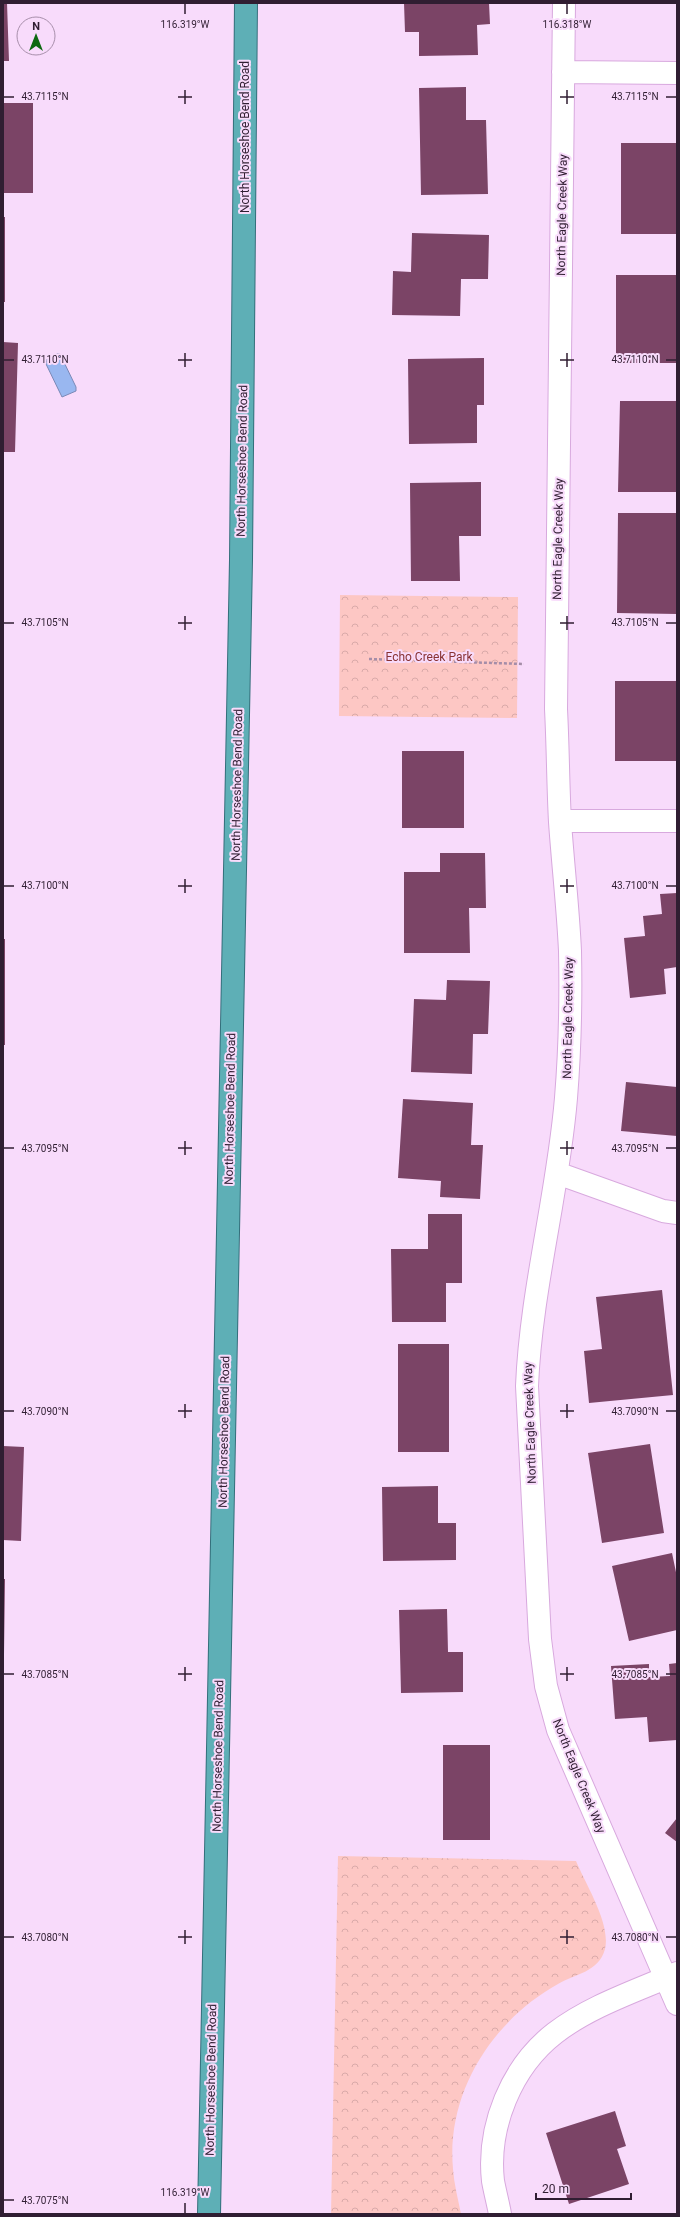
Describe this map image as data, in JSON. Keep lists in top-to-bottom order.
{
  "streets": {
    "highway": ["North Horseshoe Bend Road"],
    "street": ["North Eagle Creek Way"]
  },
  "parks": ["Echo Creek Park"],
  "scale_bar": "20 m",
  "north": "top",
  "coordinates": [
    "116.319°W",
    "116.318°W",
    "43.7115°N",
    "43.7110°N",
    "43.7105°N",
    "43.7100°N",
    "43.7095°N",
    "43.7090°N",
    "43.7085°N",
    "43.7080°N",
    "43.7075°N"
  ]
}
